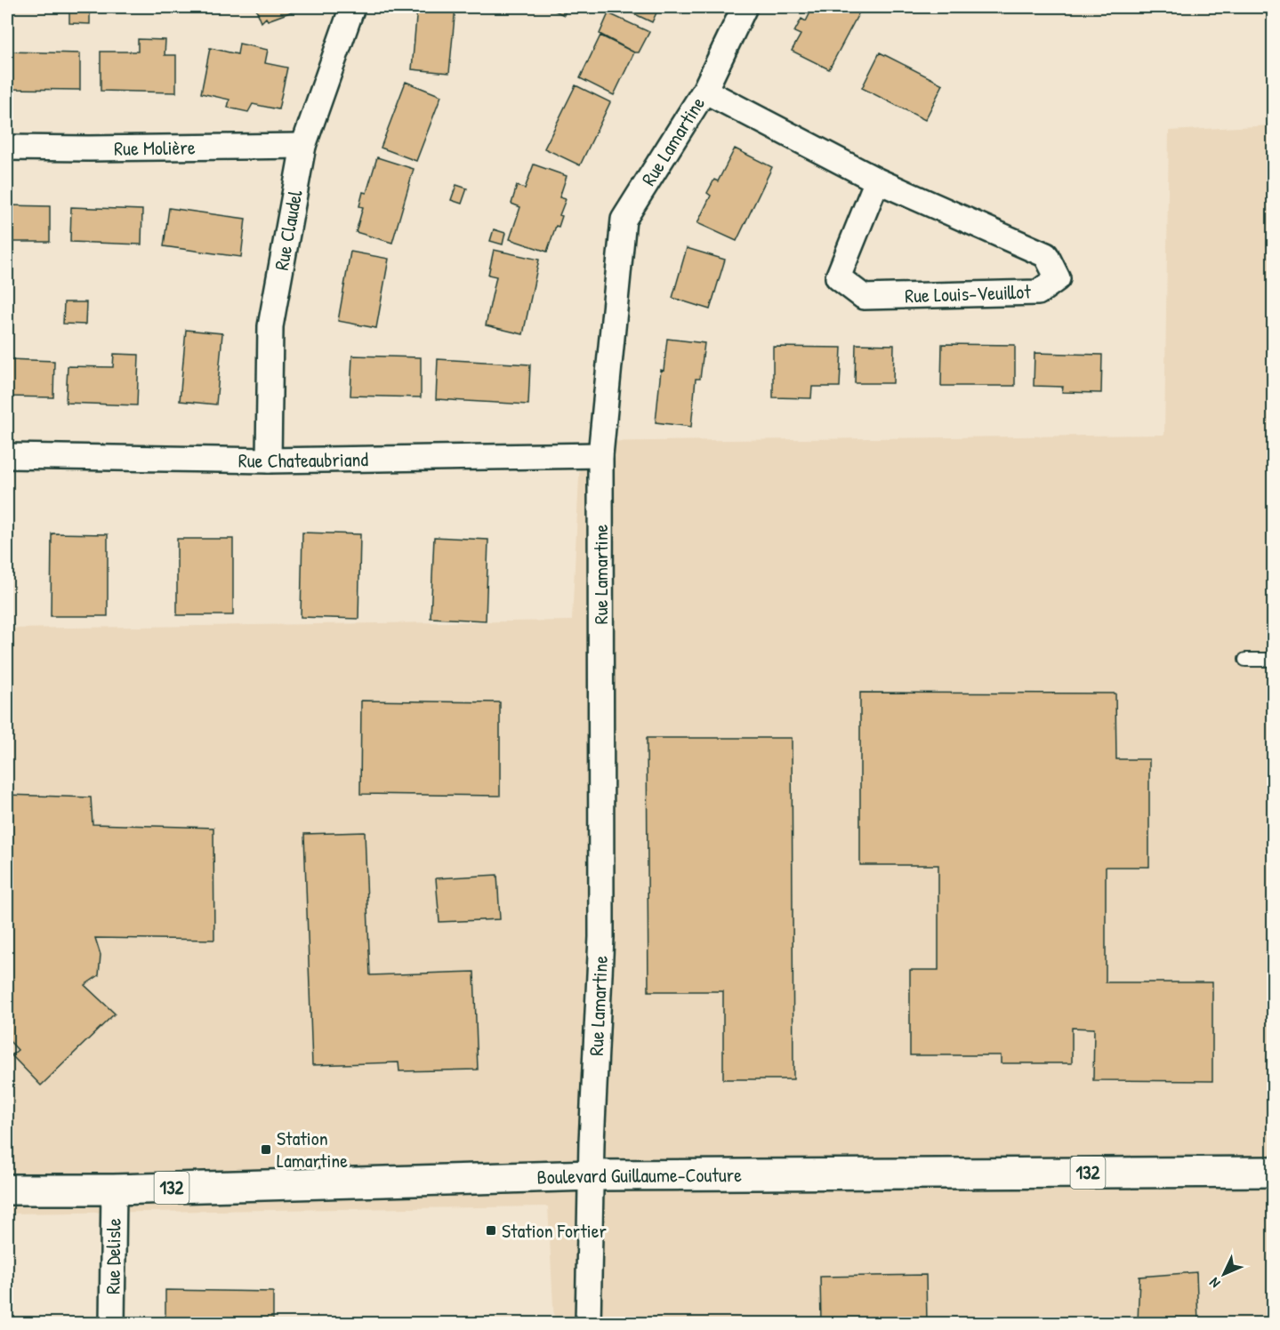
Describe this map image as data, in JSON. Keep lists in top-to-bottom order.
{
  "streets": {
    "main road": ["132", "Boulevard Guillaume-Couture"],
    "street": [
      "Rue Lamartine",
      "Rue Molière",
      "Rue Claudel",
      "Rue Louis-Veuillot",
      "Rue Chateaubriand",
      "Rue Delisle"
    ]
  },
  "crossings": [
    ["Rue Lamartine", "Rue Louis-Veuillot"],
    ["Rue Lamartine", "Rue Chateaubriand"],
    ["Rue Lamartine", "Boulevard Guillaume-Couture"],
    ["Rue Molière", "Rue Claudel"],
    ["Rue Claudel", "Rue Chateaubriand"],
    ["Boulevard Guillaume-Couture", "Rue Delisle"]
  ],
  "places": {
    "transit": ["Station Lamartine", "Station Fortier"]
  },
  "north": "bottom left"
}
